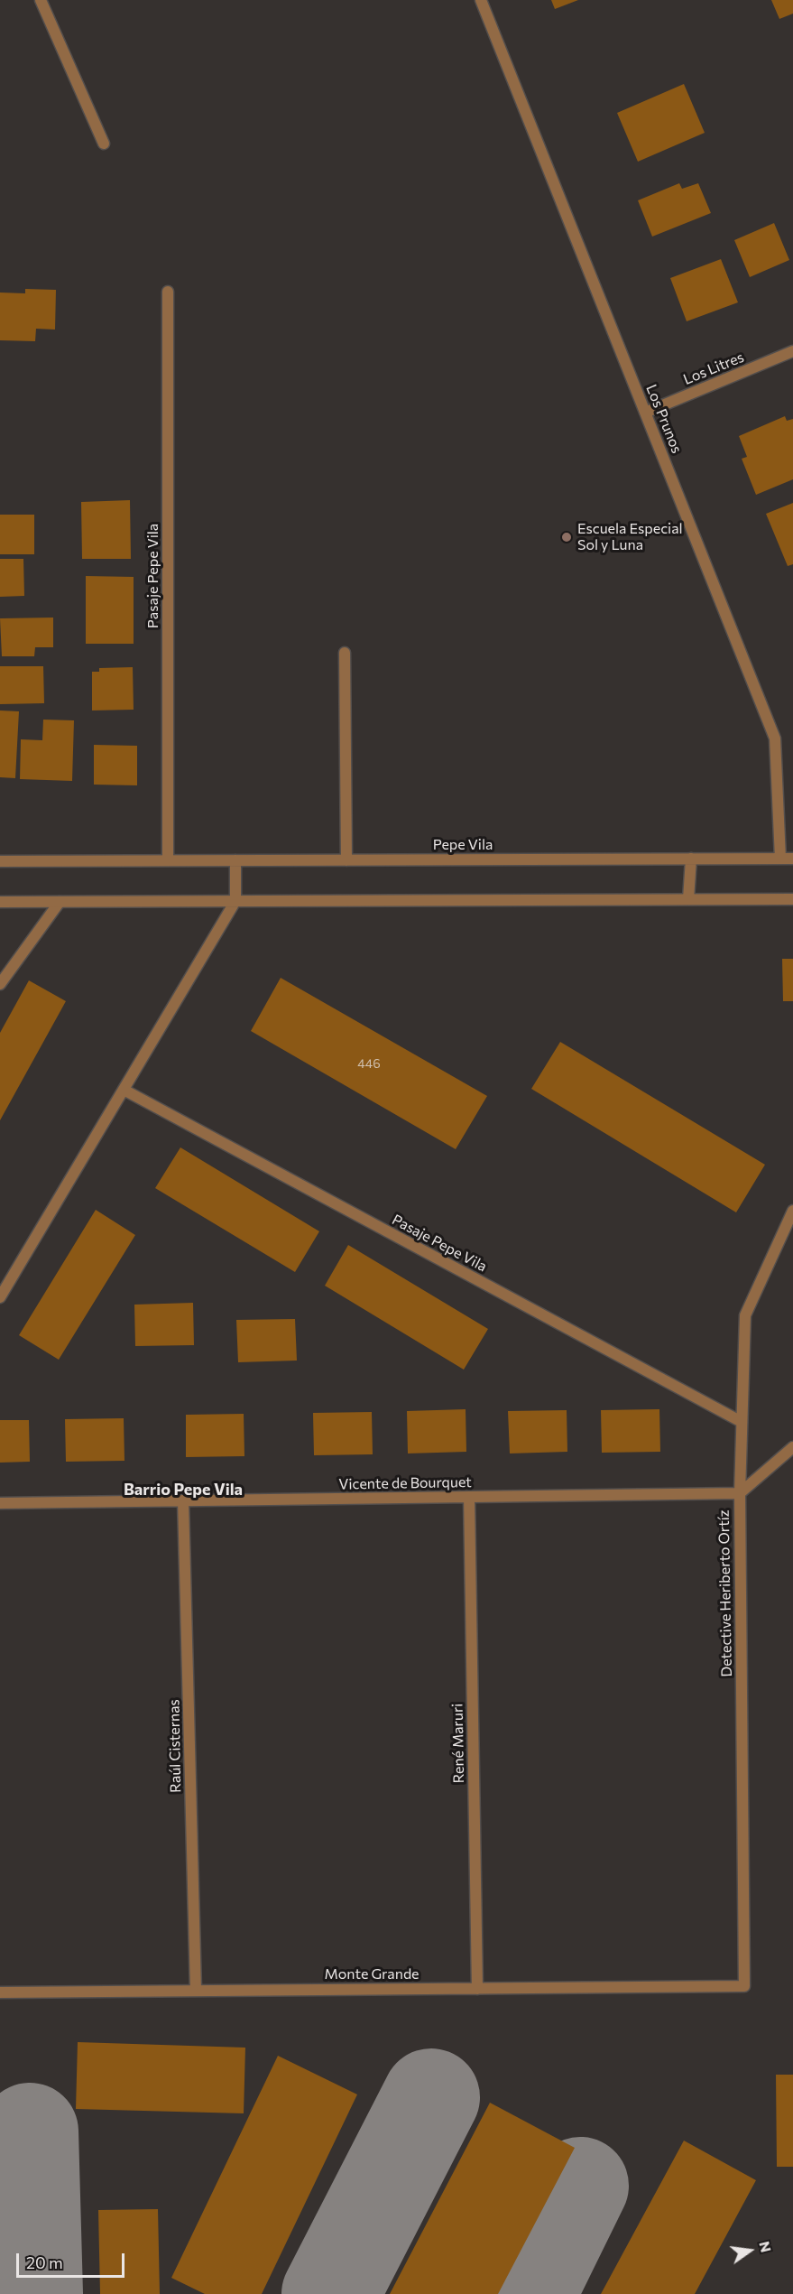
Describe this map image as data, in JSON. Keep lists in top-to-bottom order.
{
  "streets": {
    "street": [
      "Los Litres",
      "Los Prunos",
      "Pasaje Pepe Vila",
      "Pepe Vila",
      "Vicente de Bourquet",
      "Detective Heriberto Ortíz",
      "René Maruri",
      "Raúl Cisternas",
      "Monte Grande"
    ]
  },
  "crossings": [
    ["Los Litres", "Los Prunos"],
    ["Los Prunos", "Pepe Vila"],
    ["Pasaje Pepe Vila", "Pepe Vila"],
    ["Pasaje Pepe Vila", "Detective Heriberto Ortíz"],
    ["Vicente de Bourquet", "Detective Heriberto Ortíz"],
    ["Vicente de Bourquet", "René Maruri"],
    ["Vicente de Bourquet", "Raúl Cisternas"],
    ["Detective Heriberto Ortíz", "Monte Grande"],
    ["René Maruri", "Monte Grande"],
    ["Raúl Cisternas", "Monte Grande"]
  ],
  "districts": ["Barrio Pepe Vila"],
  "places": ["Escuela Especial Sol y Luna"],
  "house_numbers": ["446"],
  "scale_bar": "20 m",
  "north": "right"
}
